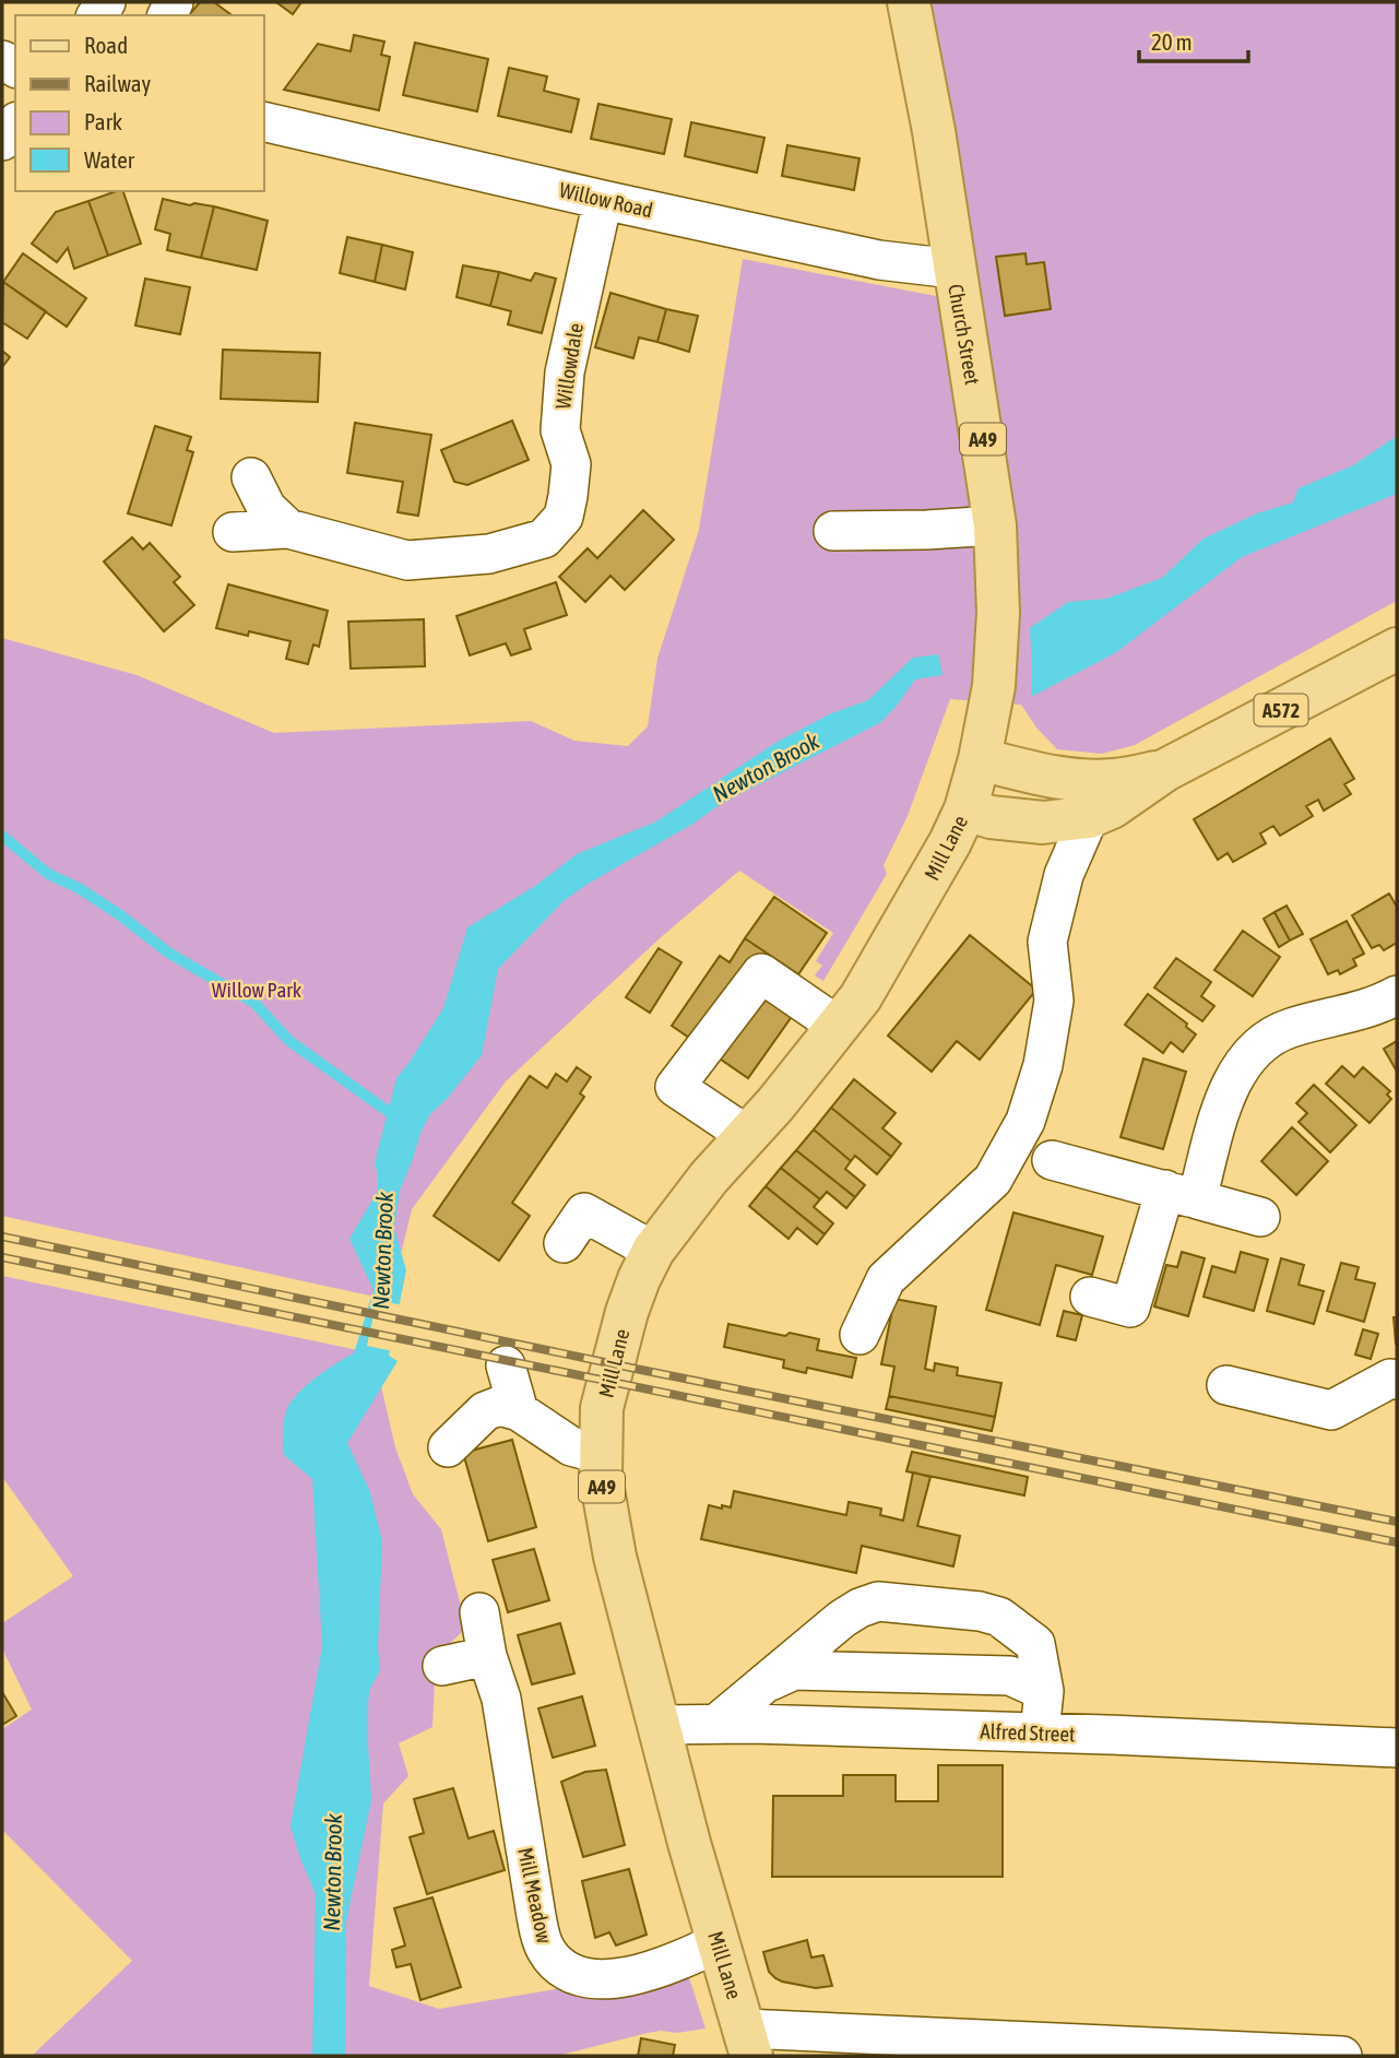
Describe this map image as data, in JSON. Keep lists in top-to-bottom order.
{
  "streets": {
    "main road": [
      "Church Street",
      "A49",
      "A572",
      "Mill Lane"
    ],
    "street": [
      "Willow Road",
      "Willowdale",
      "Alfred Street",
      "Mill Meadow"
    ]
  },
  "crossings": [
    ["Willow Road", "Church Street"],
    ["Willow Road", "Willowdale"],
    ["Church Street", "A572"],
    ["Church Street", "Mill Lane"],
    ["A572", "Mill Lane"],
    ["Mill Lane", "Alfred Street"],
    ["Mill Lane", "Mill Meadow"]
  ],
  "water": ["Newton Brook"],
  "parks": ["Willow Park"],
  "legend": [
    "Road",
    "Railway",
    "Park",
    "Water"
  ],
  "scale_bar": "20 m"
}
